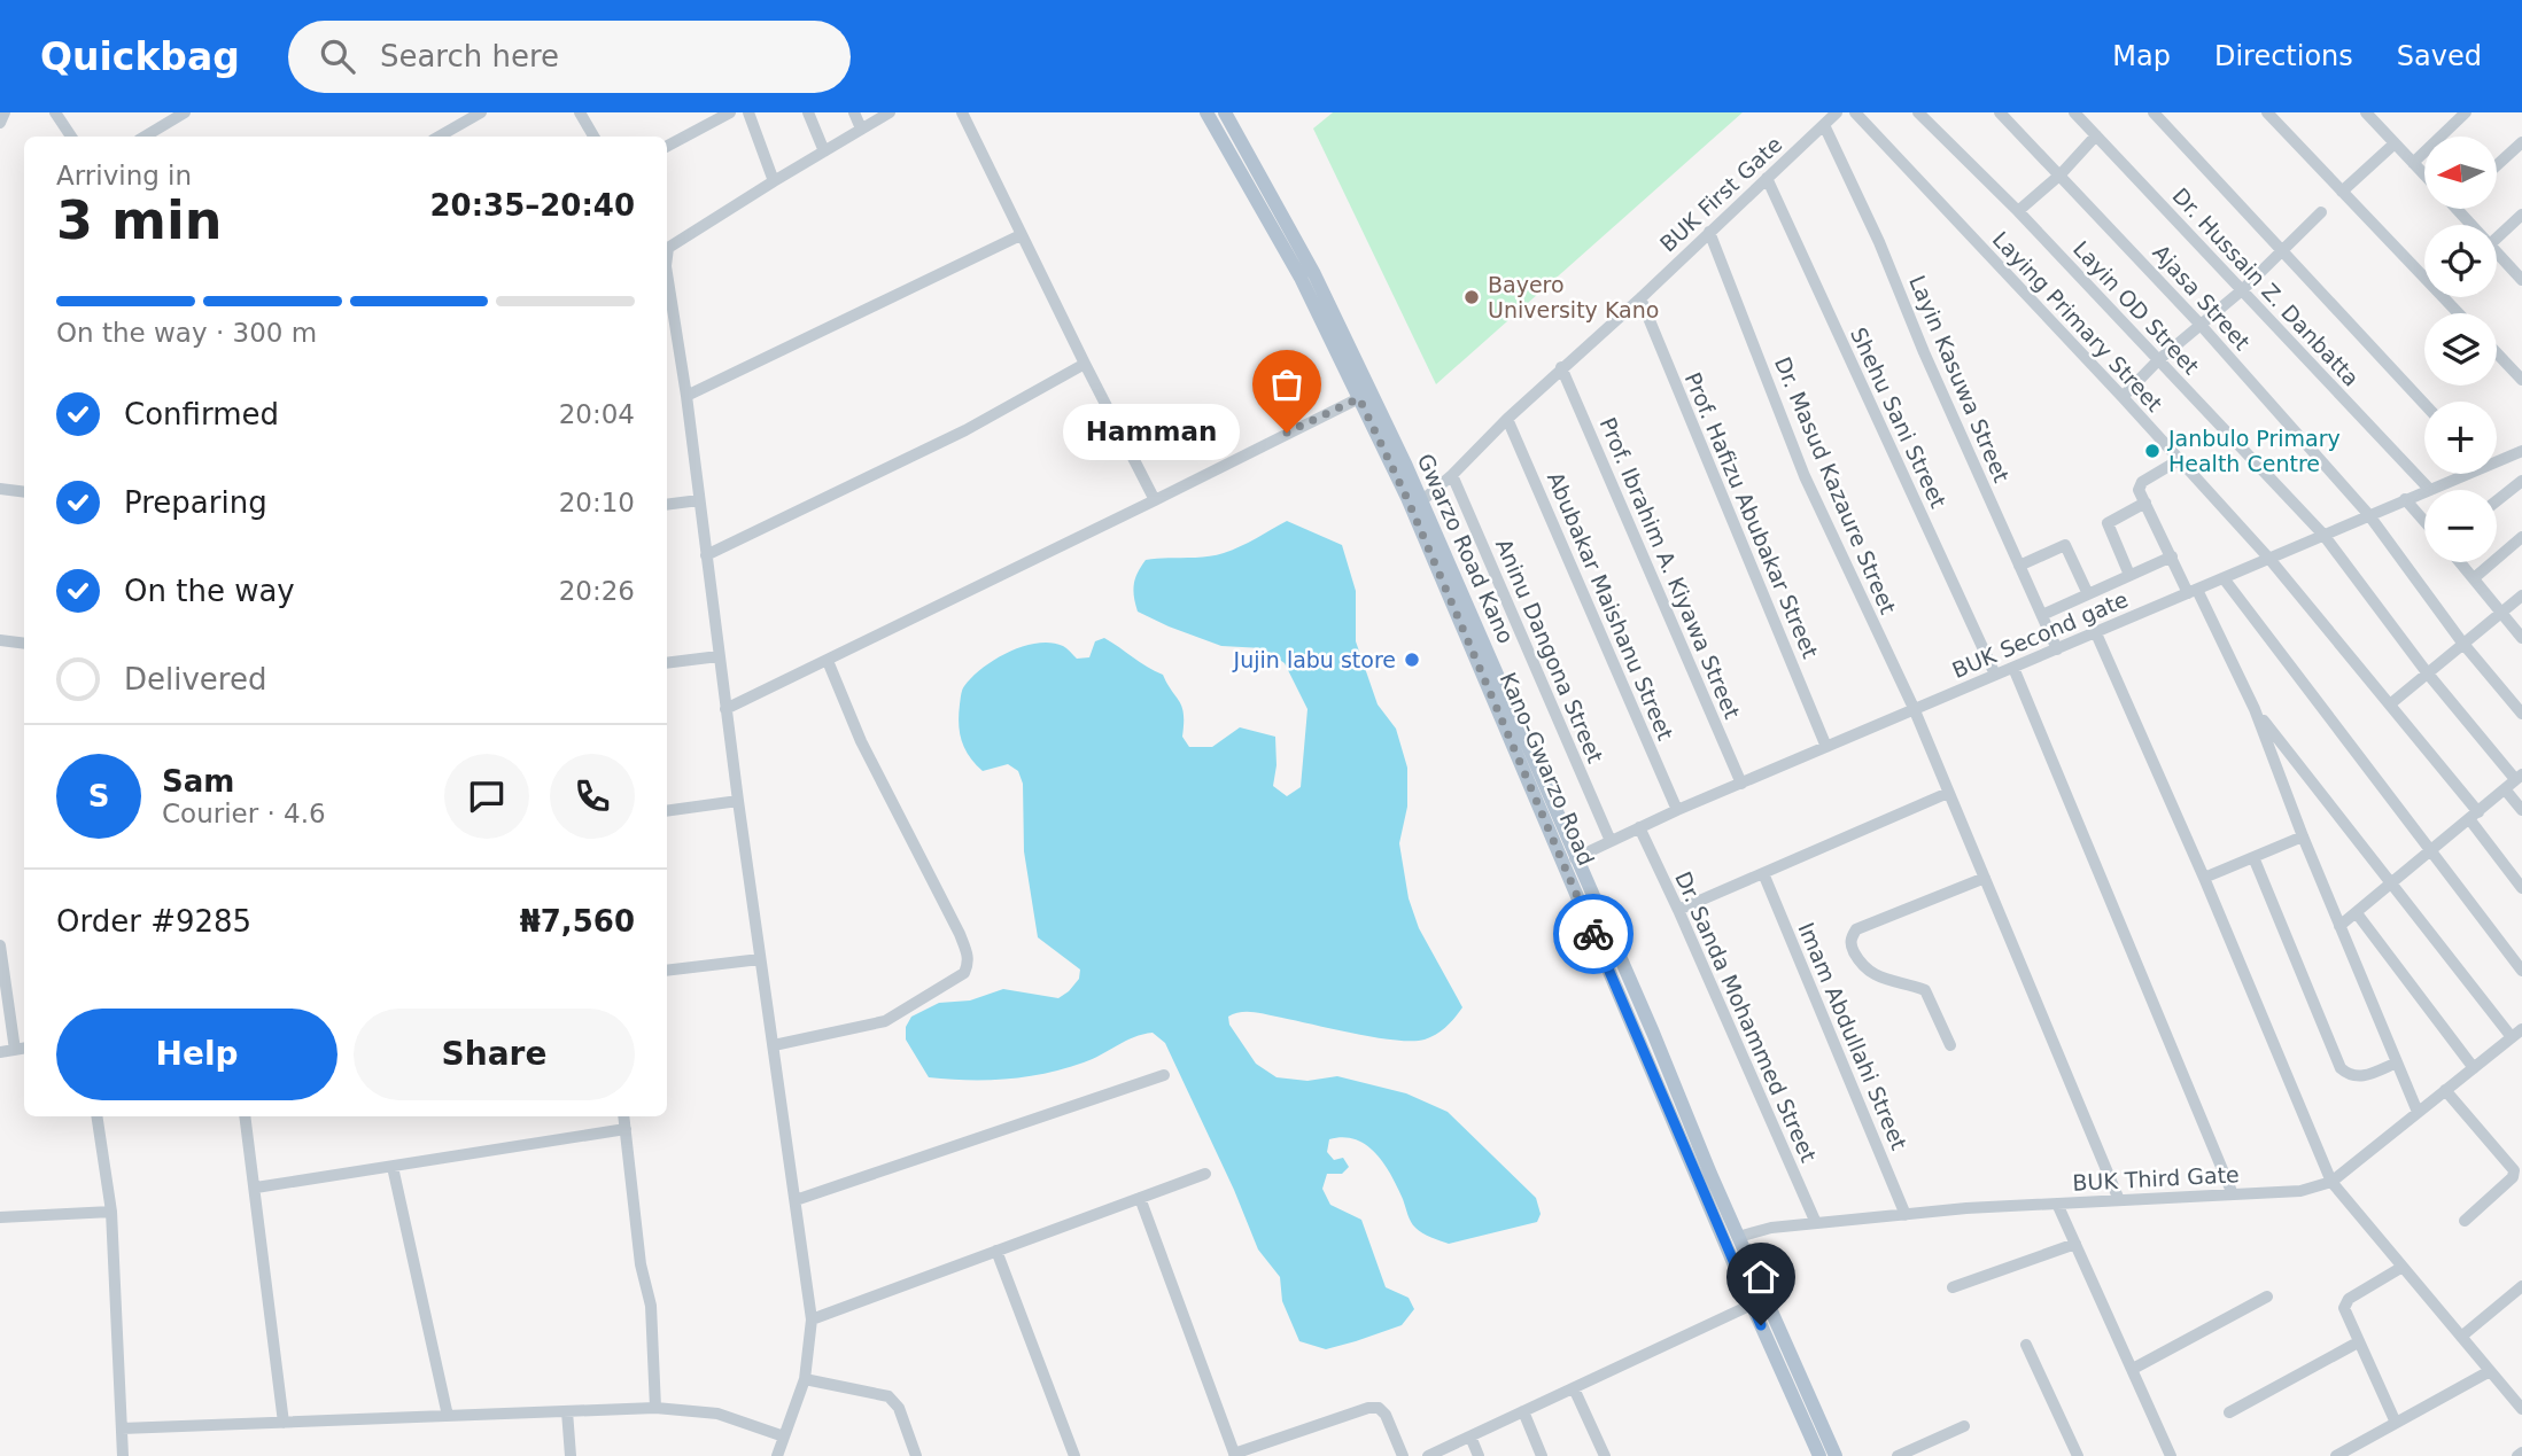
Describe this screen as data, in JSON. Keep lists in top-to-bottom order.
{
  "streets": {
    "main road": ["Gwarzo Road Kano", "Kano-Gwarzo Road"],
    "street": [
      "BUK First Gate",
      "Dr. Hussain Z. Danbatta",
      "Ajasa Street",
      "Layin OD Street",
      "Laying Primary Street",
      "Layin Kasuwa Street",
      "Shehu Sani Street",
      "Dr. Masud Kazaure Street",
      "Prof. Hafizu Abubakar Street",
      "Prof. Ibrahim A. Kiyawa Street",
      "Abubakar Maishanu Street",
      "BUK Second gate",
      "Aninu Dangona Street",
      "Dr. Sanda Mohammed Street",
      "Imam Abdullahi Street",
      "BUK Third Gate"
    ]
  },
  "crossings": [
    ["BUK First Gate", "Layin Kasuwa Street"],
    ["BUK First Gate", "Shehu Sani Street"],
    ["BUK First Gate", "Dr. Masud Kazaure Street"],
    ["BUK First Gate", "Prof. Hafizu Abubakar Street"],
    ["BUK First Gate", "Gwarzo Road Kano"],
    ["BUK First Gate", "Prof. Ibrahim A. Kiyawa Street"],
    ["BUK First Gate", "Abubakar Maishanu Street"],
    ["BUK First Gate", "Aninu Dangona Street"],
    ["Dr. Hussain Z. Danbatta", "BUK Second gate"],
    ["Ajasa Street", "BUK Second gate"],
    ["Layin OD Street", "BUK Second gate"],
    ["Laying Primary Street", "BUK Second gate"],
    ["Layin Kasuwa Street", "BUK Second gate"],
    ["Shehu Sani Street", "BUK Second gate"],
    ["Dr. Masud Kazaure Street", "BUK Second gate"],
    ["Dr. Masud Kazaure Street", "BUK Third Gate"],
    ["Prof. Hafizu Abubakar Street", "BUK Second gate"],
    ["Gwarzo Road Kano", "BUK Second gate"],
    ["Gwarzo Road Kano", "Kano-Gwarzo Road"],
    ["Gwarzo Road Kano", "BUK Third Gate"],
    ["Prof. Ibrahim A. Kiyawa Street", "BUK Second gate"],
    ["Abubakar Maishanu Street", "BUK Second gate"],
    ["BUK Second gate", "Aninu Dangona Street"],
    ["BUK Second gate", "Dr. Sanda Mohammed Street"],
    ["Dr. Sanda Mohammed Street", "BUK Third Gate"],
    ["Imam Abdullahi Street", "BUK Third Gate"]
  ],
  "places": [
    "Bayero University Kano",
    "Hamman",
    "Janbulo Primary Health Centre",
    "Jujin labu store"
  ],
  "north": "left",
  "page": {
    "header": "Quickbag",
    "search": "Search here",
    "nav": ["Map", "Directions", "Saved"],
    "map_buttons": ["+", "−"],
    "heading": ["3 min", "Arriving in", "20:35–20:40"],
    "panel": [
      "Sam",
      "Courier · 4.6",
      "Order #9285",
      "₦7,560"
    ],
    "bar": "On the way · 300 m",
    "list": [
      ["Confirmed", "20:04"],
      ["Preparing", "20:10"],
      ["On the way", "20:26"],
      "Delivered"
    ],
    "bubble": "Hamman",
    "round": "S",
    "buttons": ["Help", "Share"]
  }
}
